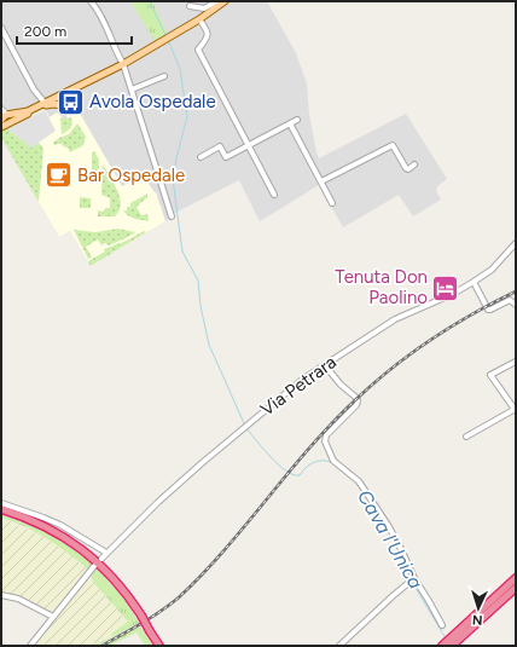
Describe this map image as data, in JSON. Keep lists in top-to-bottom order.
{
  "streets": {
    "street": ["Via Petrara"]
  },
  "water": ["Cava l'Unica"],
  "places": {
    "bus stop": ["Avola Ospedale"],
    "cafe": ["Bar Ospedale"],
    "hotel": ["Tenuta Don Paolino"]
  },
  "scale_bar": "200 m",
  "north": "bottom"
}
